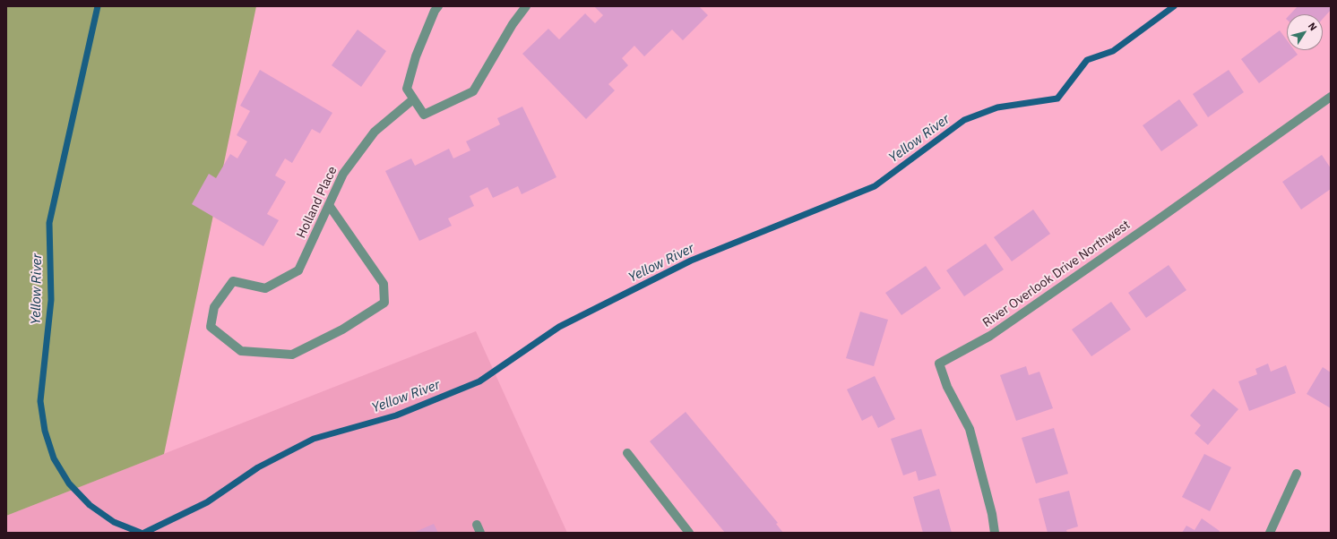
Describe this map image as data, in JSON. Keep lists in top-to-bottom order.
{
  "streets": {
    "street": ["Holland Place", "River Overlook Drive Northwest"]
  },
  "water": ["Yellow River"],
  "north": "top right"
}
